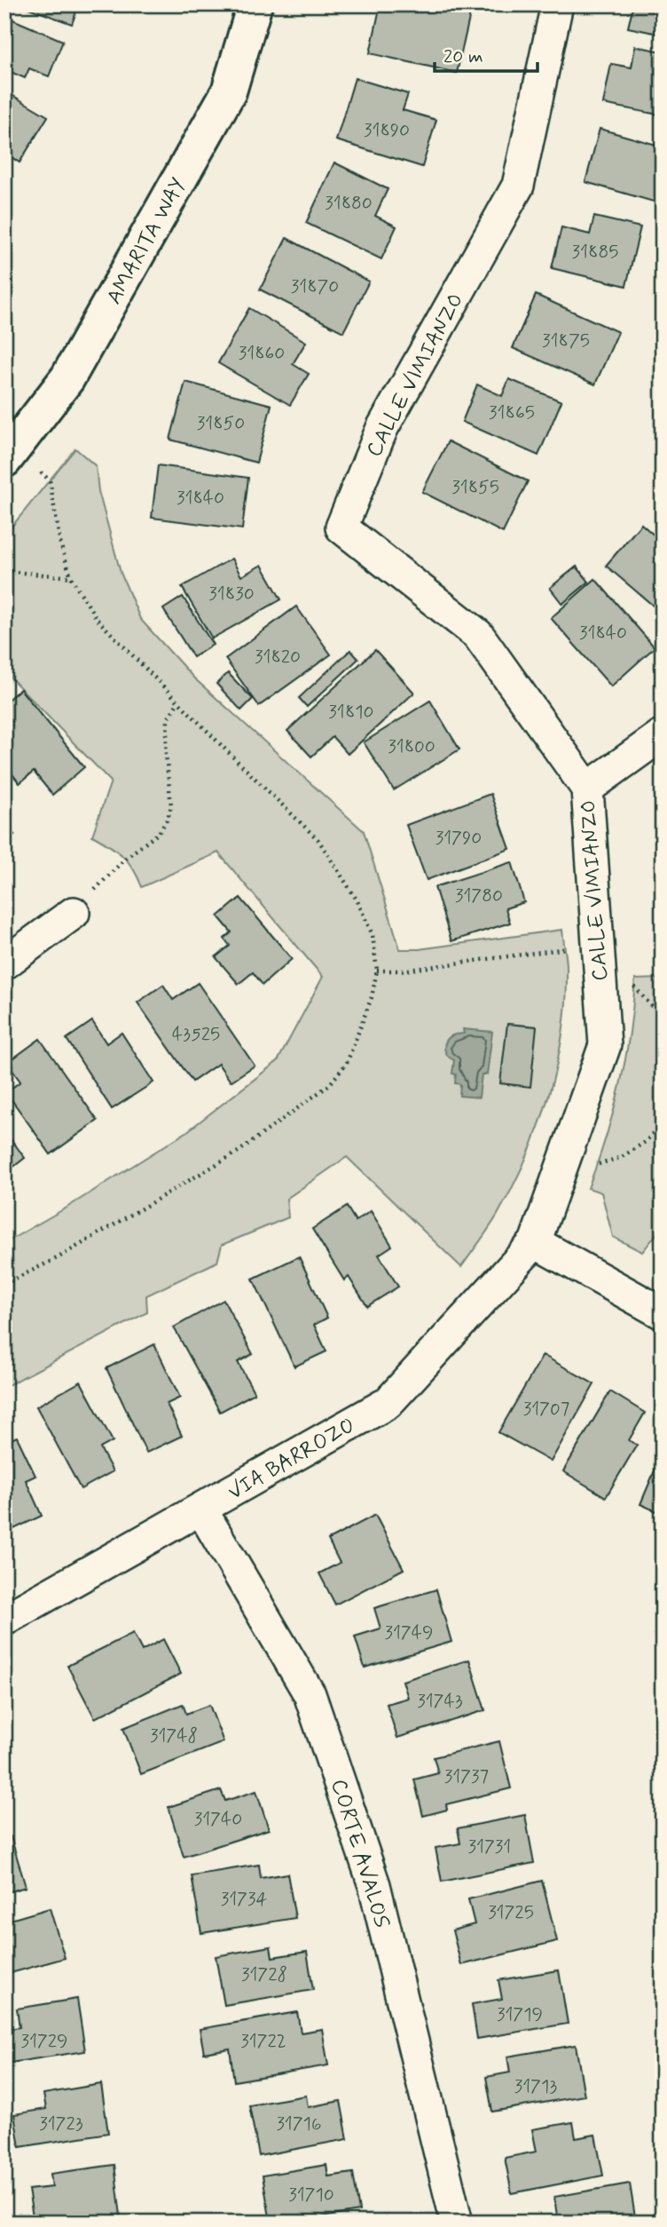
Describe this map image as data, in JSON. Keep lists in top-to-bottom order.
{
  "streets": {
    "street": [
      "AMARITA WAY",
      "CALLE VIMIANZO",
      "VIA BARROZO",
      "CORTE AVALOS"
    ]
  },
  "crossings": [
    ["CALLE VIMIANZO", "VIA BARROZO"],
    ["VIA BARROZO", "CORTE AVALOS"]
  ],
  "house_numbers": [
    "31890",
    "31880",
    "31885",
    "31870",
    "31875",
    "31860",
    "31865",
    "31850",
    "31855",
    "31840",
    "31830",
    "31840",
    "31820",
    "31810",
    "31800",
    "31790",
    "31780",
    "43525",
    "31707",
    "31749",
    "31743",
    "31748",
    "31737",
    "31740",
    "31731",
    "31734",
    "31725",
    "31728",
    "31719",
    "31729",
    "31722",
    "31713",
    "31723",
    "31716",
    "31710"
  ],
  "scale_bar": "20 m"
}
